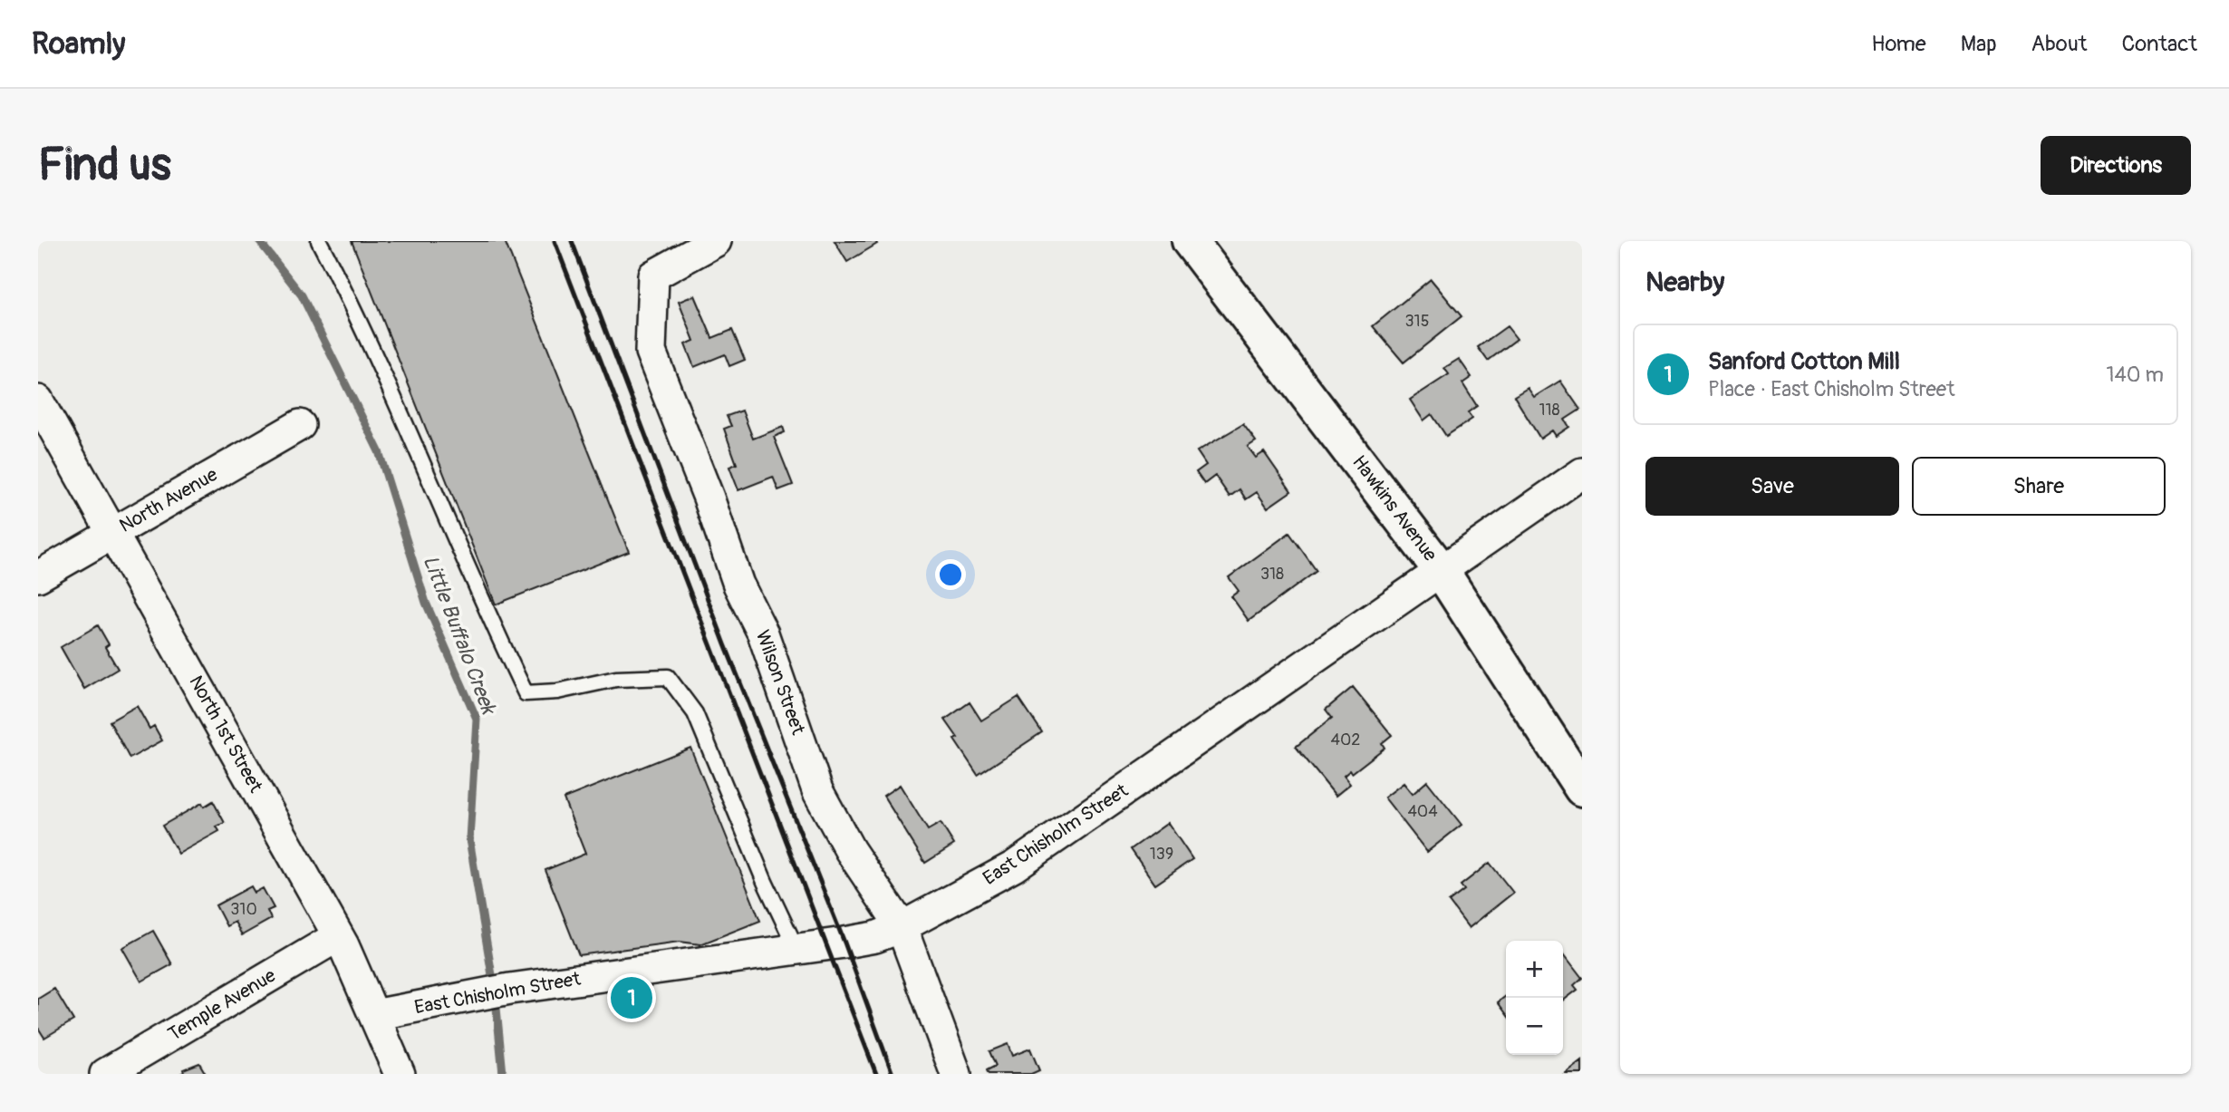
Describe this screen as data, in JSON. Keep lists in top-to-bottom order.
{
  "streets": {
    "main road": ["Hawkins Avenue"],
    "street": [
      "North Avenue",
      "Wilson Street",
      "North 1st Street",
      "East Chisholm Street",
      "Temple Avenue"
    ]
  },
  "crossings": [
    ["North Avenue", "North 1st Street"],
    ["Hawkins Avenue", "East Chisholm Street"],
    ["Wilson Street", "East Chisholm Street"],
    ["North 1st Street", "East Chisholm Street"],
    ["North 1st Street", "Temple Avenue"]
  ],
  "water": ["Little Buffalo Creek"],
  "house_numbers": [
    "315",
    "118",
    "318",
    "402",
    "404",
    "139",
    "310"
  ],
  "page": {
    "header": "Roamly",
    "nav": [
      "Home",
      "Map",
      "About",
      "Contact"
    ],
    "buttons": [
      "Directions",
      ["Save", "Share"]
    ],
    "title": "Find us",
    "heading": "Nearby",
    "list": [
      {
        "mark": "1",
        "name": "Sanford Cotton Mill",
        "note": "Place · East Chisholm Street",
        "value": "140 m"
      }
    ],
    "map_buttons": ["+", "−"],
    "pins": "1"
  }
}
